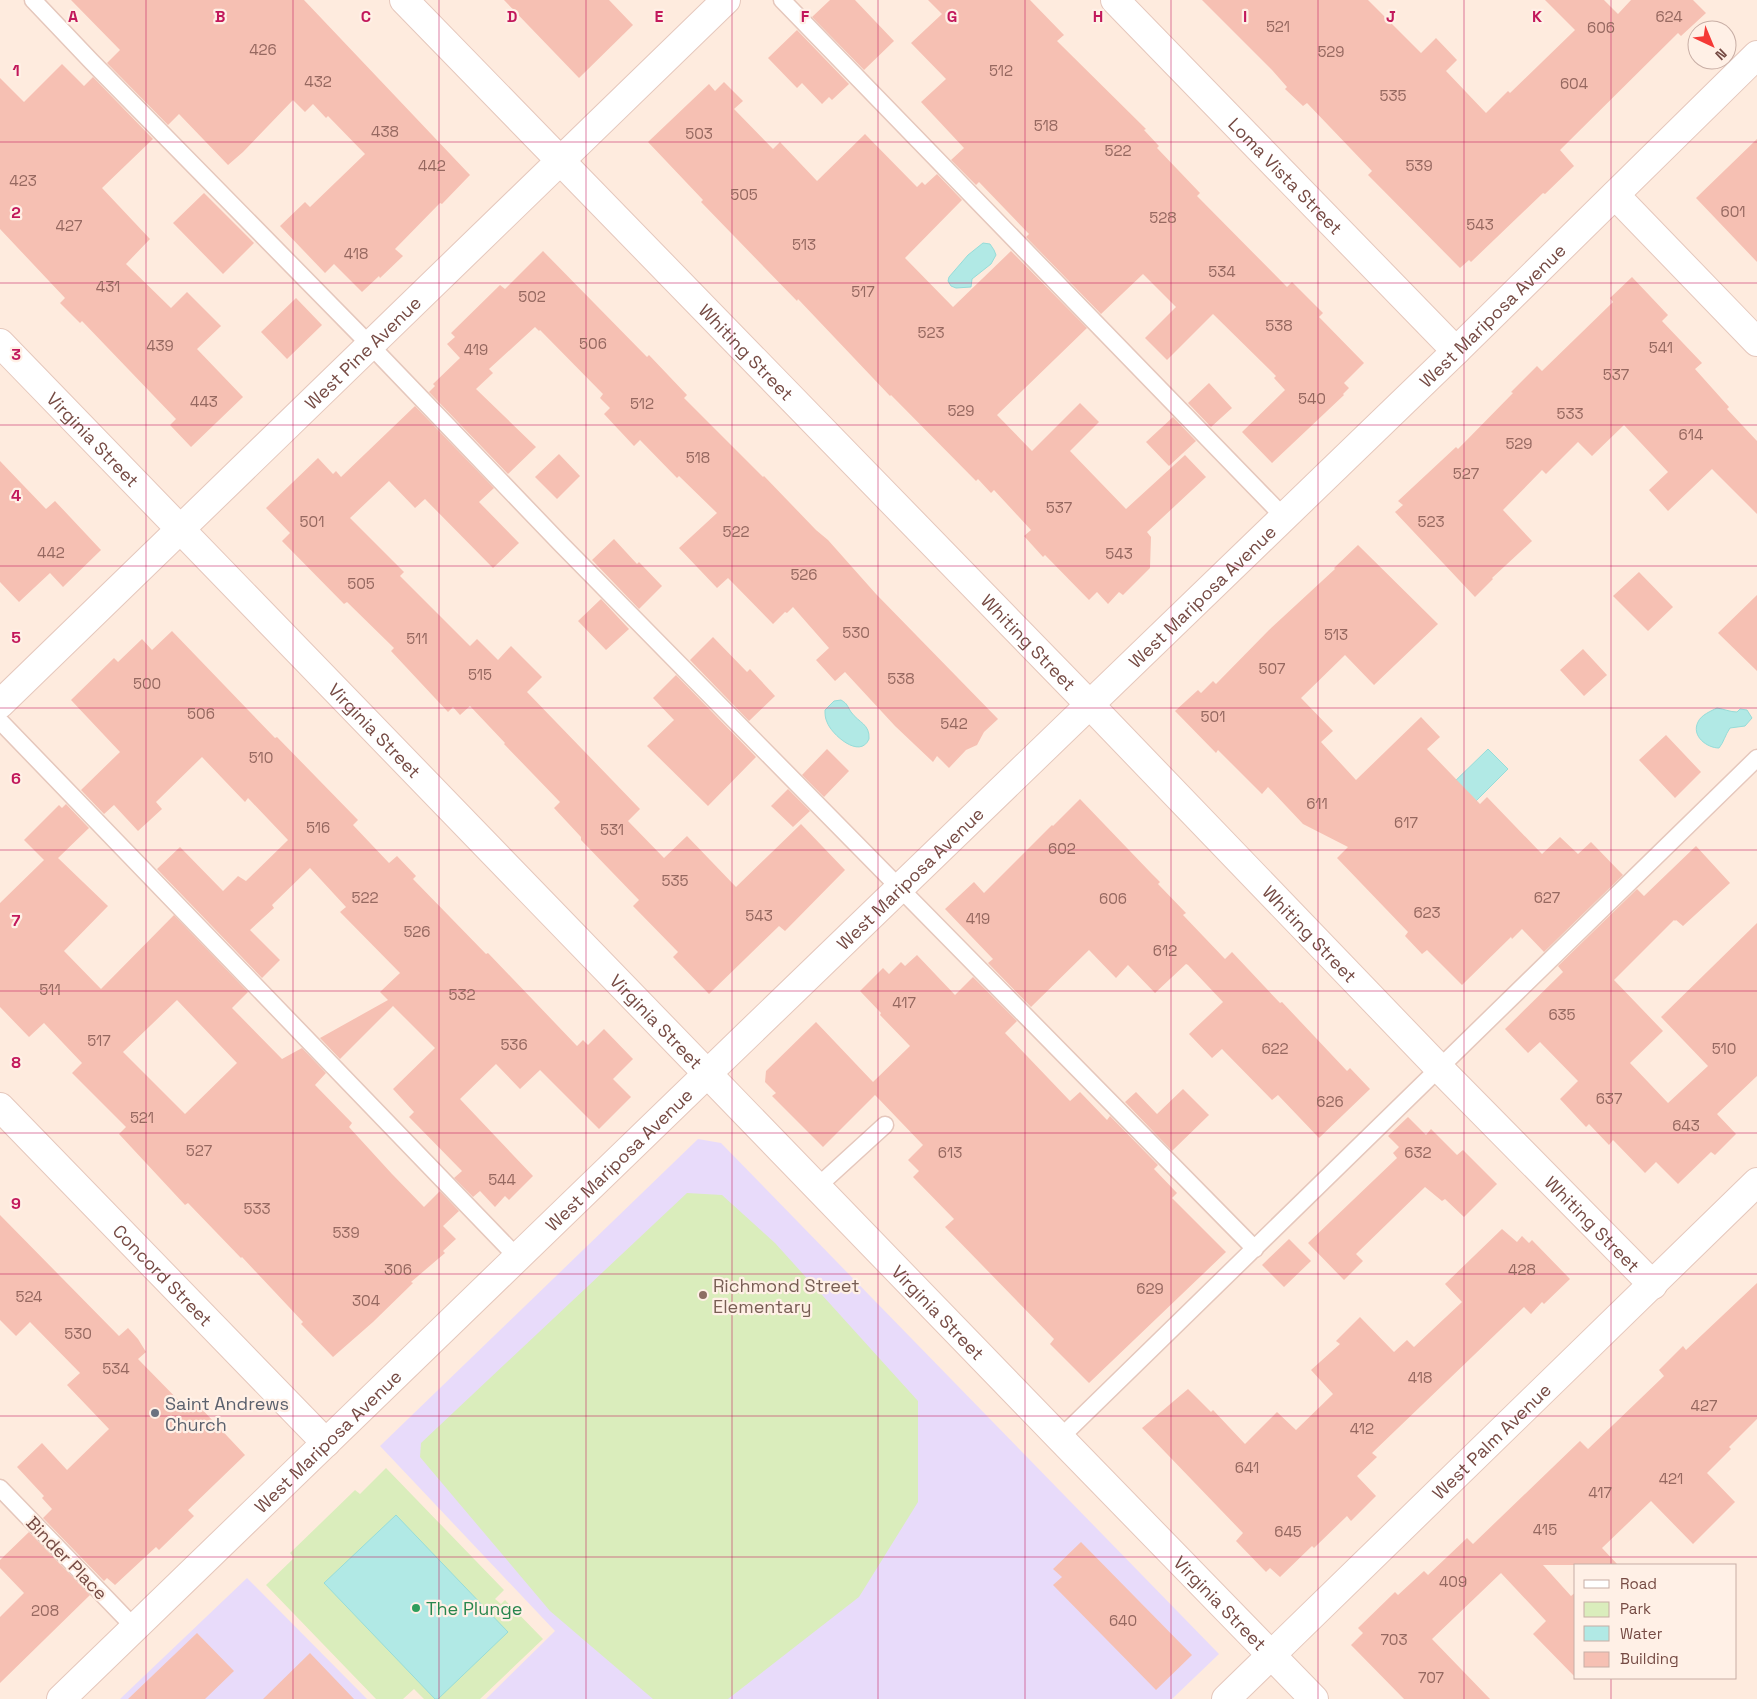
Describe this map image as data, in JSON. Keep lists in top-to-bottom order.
{
  "streets": {
    "street": [
      "Loma Vista Street",
      "West Mariposa Avenue",
      "Whiting Street",
      "West Pine Avenue",
      "Virginia Street",
      "Concord Street",
      "West Palm Avenue"
    ],
    "lane": ["Binder Place"]
  },
  "crossings": [
    ["Loma Vista Street", "West Mariposa Avenue"],
    ["West Mariposa Avenue", "Whiting Street"],
    ["West Mariposa Avenue", "Virginia Street"],
    ["West Mariposa Avenue", "Concord Street"],
    ["West Mariposa Avenue", "Binder Place"],
    ["Whiting Street", "West Pine Avenue"],
    ["Whiting Street", "West Palm Avenue"],
    ["West Pine Avenue", "Virginia Street"],
    ["Virginia Street", "West Palm Avenue"]
  ],
  "places": ["Richmond Street Elementary", "Saint Andrews Church", "The Plunge"],
  "house_numbers": [
    "624",
    "521",
    "606",
    "426",
    "529",
    "512",
    "432",
    "604",
    "535",
    "518",
    "438",
    "503",
    "522",
    "442",
    "539",
    "423",
    "505",
    "601",
    "528",
    "543",
    "427",
    "513",
    "418",
    "534",
    "431",
    "517",
    "502",
    "538",
    "523",
    "506",
    "439",
    "541",
    "419",
    "537",
    "540",
    "443",
    "512",
    "529",
    "533",
    "614",
    "529",
    "518",
    "527",
    "537",
    "501",
    "523",
    "522",
    "442",
    "543",
    "526",
    "505",
    "530",
    "513",
    "511",
    "507",
    "515",
    "538",
    "500",
    "506",
    "501",
    "542",
    "510",
    "611",
    "617",
    "516",
    "531",
    "602",
    "535",
    "522",
    "627",
    "606",
    "623",
    "543",
    "419",
    "526",
    "612",
    "511",
    "532",
    "417",
    "635",
    "517",
    "536",
    "622",
    "510",
    "637",
    "626",
    "521",
    "643",
    "527",
    "613",
    "632",
    "544",
    "533",
    "539",
    "306",
    "428",
    "629",
    "524",
    "304",
    "530",
    "534",
    "418",
    "427",
    "412",
    "641",
    "421",
    "417",
    "415",
    "645",
    "409",
    "208",
    "640",
    "703",
    "707"
  ],
  "legend": [
    "Road",
    "Park",
    "Water",
    "Building"
  ],
  "north": "bottom right",
  "grid": {
    "columns": [
      "A",
      "B",
      "C",
      "D",
      "E",
      "F",
      "G",
      "H",
      "I",
      "J",
      "K"
    ],
    "rows": [
      "1",
      "2",
      "3",
      "4",
      "5",
      "6",
      "7",
      "8",
      "9"
    ]
  }
}
